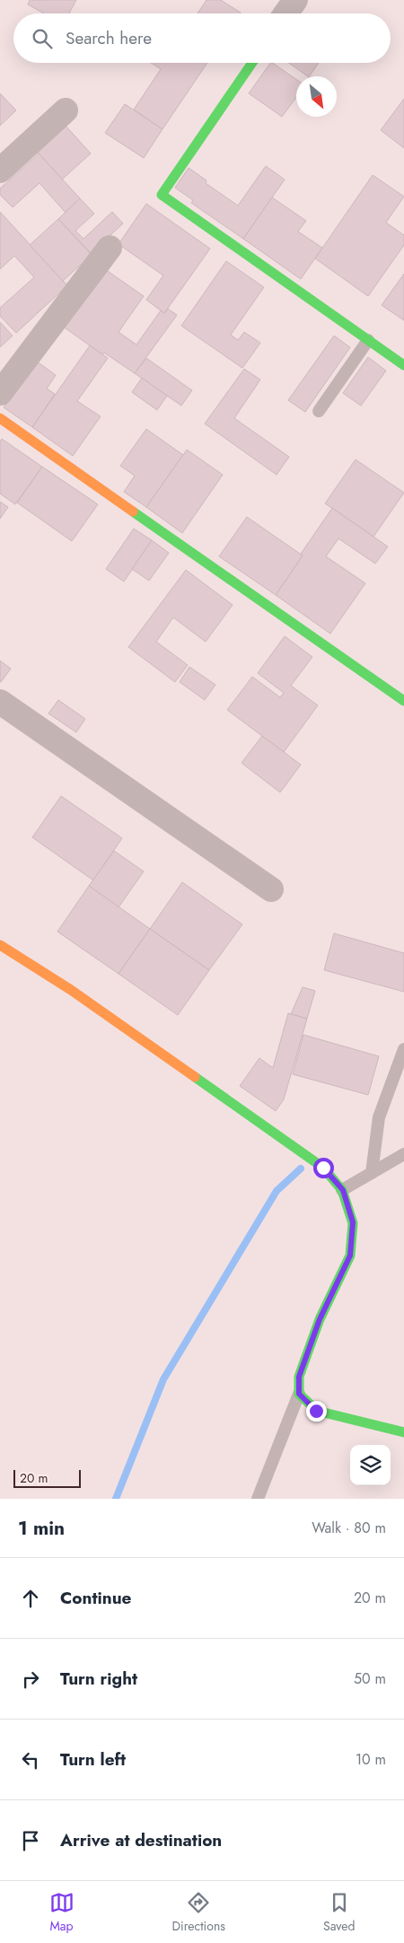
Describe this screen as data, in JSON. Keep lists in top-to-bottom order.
{
  "scale_bar": "20 m",
  "north": "bottom right",
  "page": {
    "search": "Search here",
    "scale": "20 m",
    "heading": ["1 min", "Walk · 80 m"],
    "list": [
      ["Continue", "20 m"],
      ["Turn right", "50 m"],
      ["Turn left", "10 m"],
      "Arrive at destination"
    ],
    "nav": ["Map", "Directions", "Saved"]
  }
}
